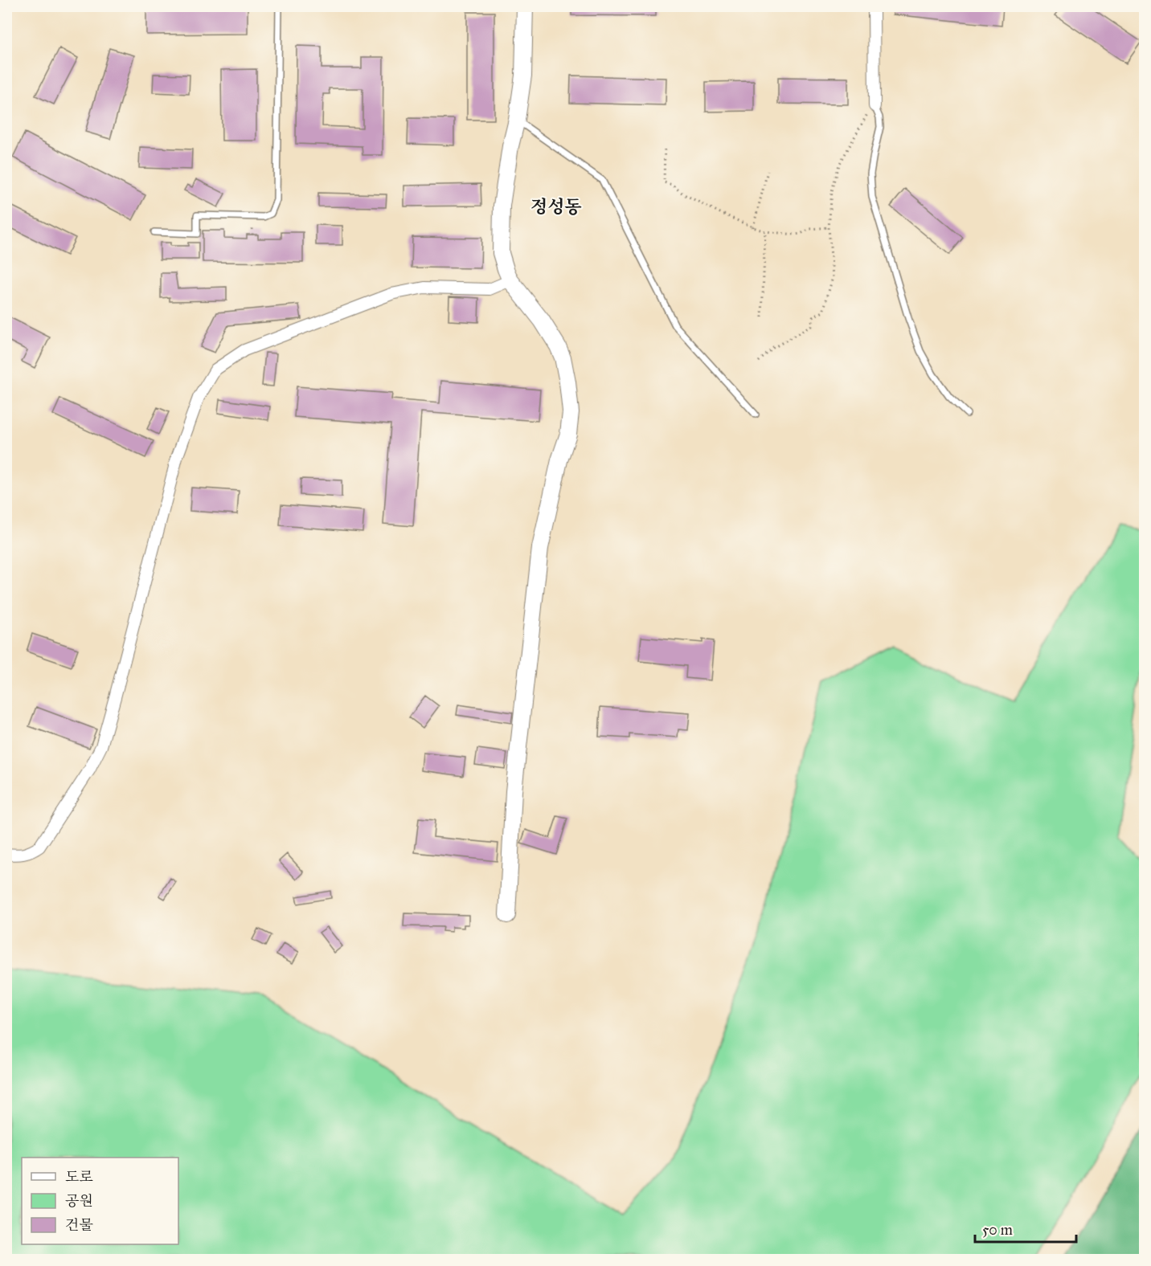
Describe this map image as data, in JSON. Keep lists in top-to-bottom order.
{
  "districts": ["정성동"],
  "legend": ["도로", "공원", "건물"],
  "scale_bar": "50 m"
}
